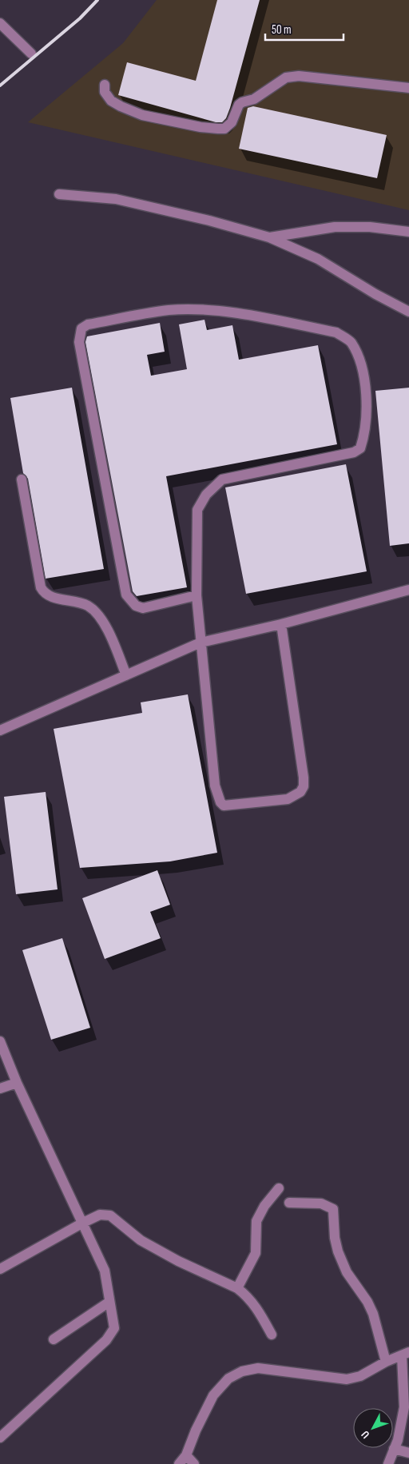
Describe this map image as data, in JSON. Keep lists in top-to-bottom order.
{
  "scale_bar": "50 m",
  "north": "bottom left"
}
